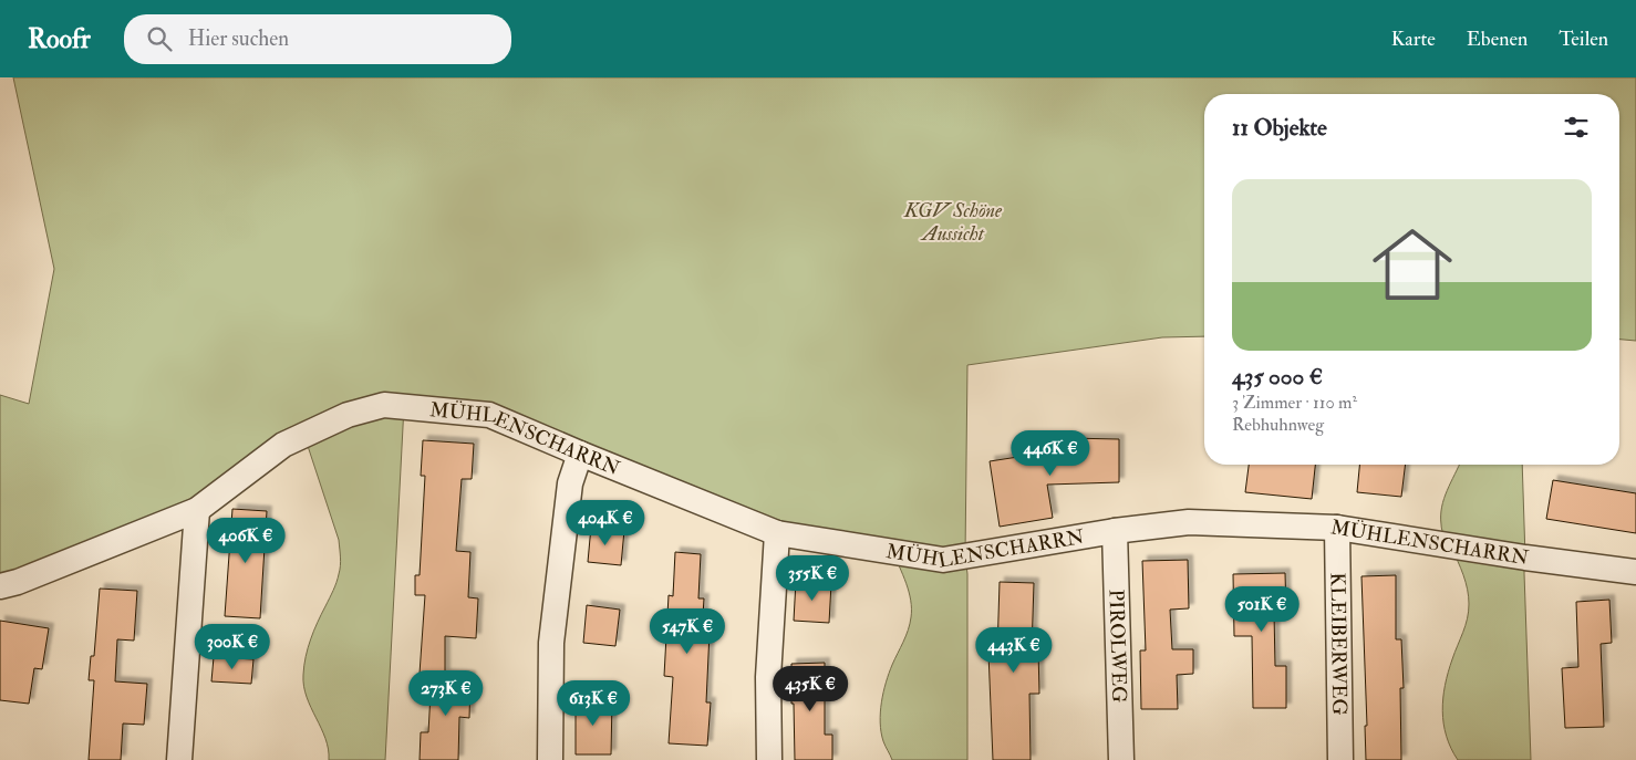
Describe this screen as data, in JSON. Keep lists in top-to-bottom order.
{
  "streets": {
    "street": ["MÜHLENSCHARRN", "KLEIBERWEG", "PIROLWEG"]
  },
  "crossings": [
    ["MÜHLENSCHARRN", "KLEIBERWEG"],
    ["MÜHLENSCHARRN", "PIROLWEG"]
  ],
  "parks": ["KGV Schöne Aussicht"],
  "page": {
    "header": "Roofr",
    "search": "Hier suchen",
    "nav": ["Karte", "Ebenen", "Teilen"],
    "heading": "11 Objekte",
    "list": [
      {
        "name": "435 000 €",
        "note": "3 Zimmer · 110 m² · Rebhuhnweg"
      }
    ],
    "price": [
      "446K €",
      "404K €",
      "406K €",
      "355K €",
      "501K €",
      "547K €",
      "300K €",
      "443K €",
      "435K €",
      "273K €",
      "613K €"
    ]
  }
}
